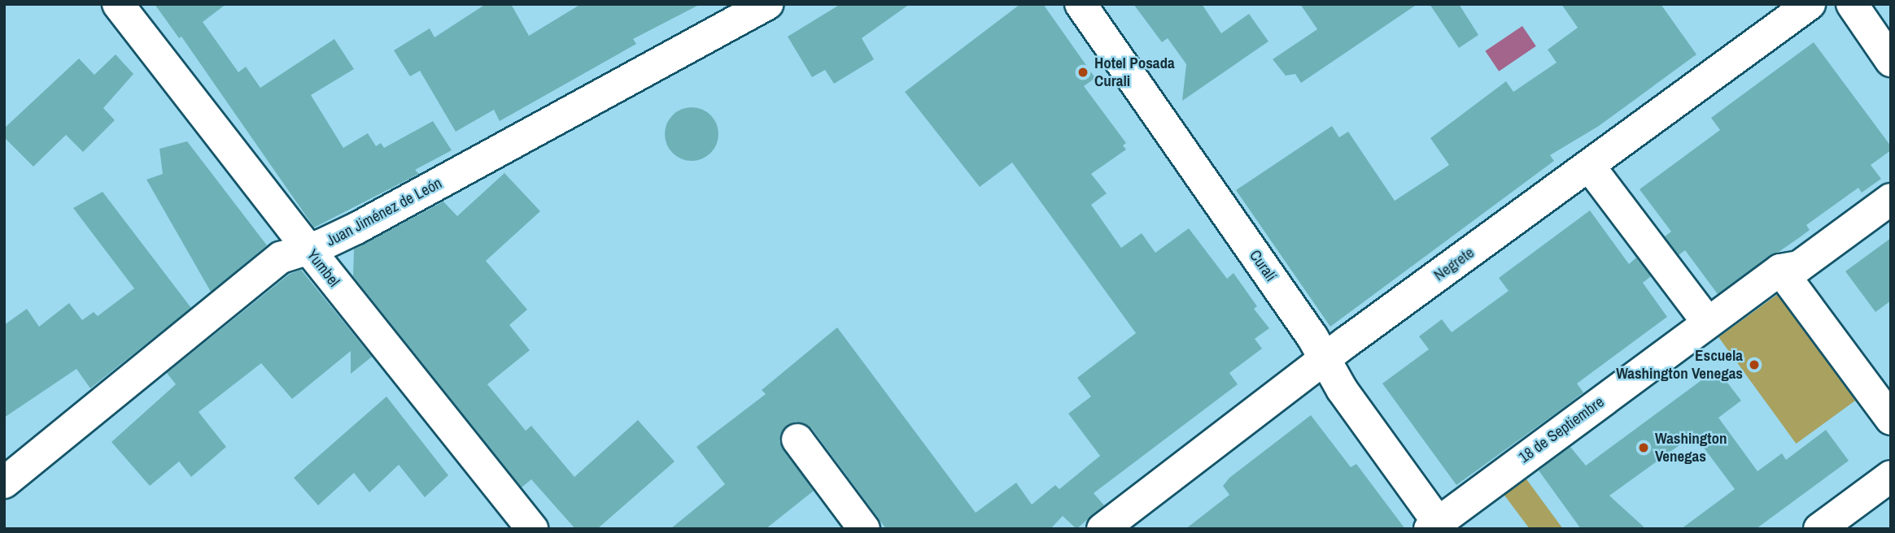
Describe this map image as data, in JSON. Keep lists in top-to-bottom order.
{
  "streets": {
    "street": [
      "Juan Jiménez de León",
      "Negrete",
      "Curalí",
      "Yumbel",
      "18 de Septiembre"
    ]
  },
  "crossings": [
    ["Juan Jiménez de León", "Yumbel"],
    ["Negrete", "Curalí"],
    ["Curalí", "18 de Septiembre"]
  ],
  "places": ["Hotel Posada Curali", "Escuela Washington Venegas", "Washington Venegas"]
}
